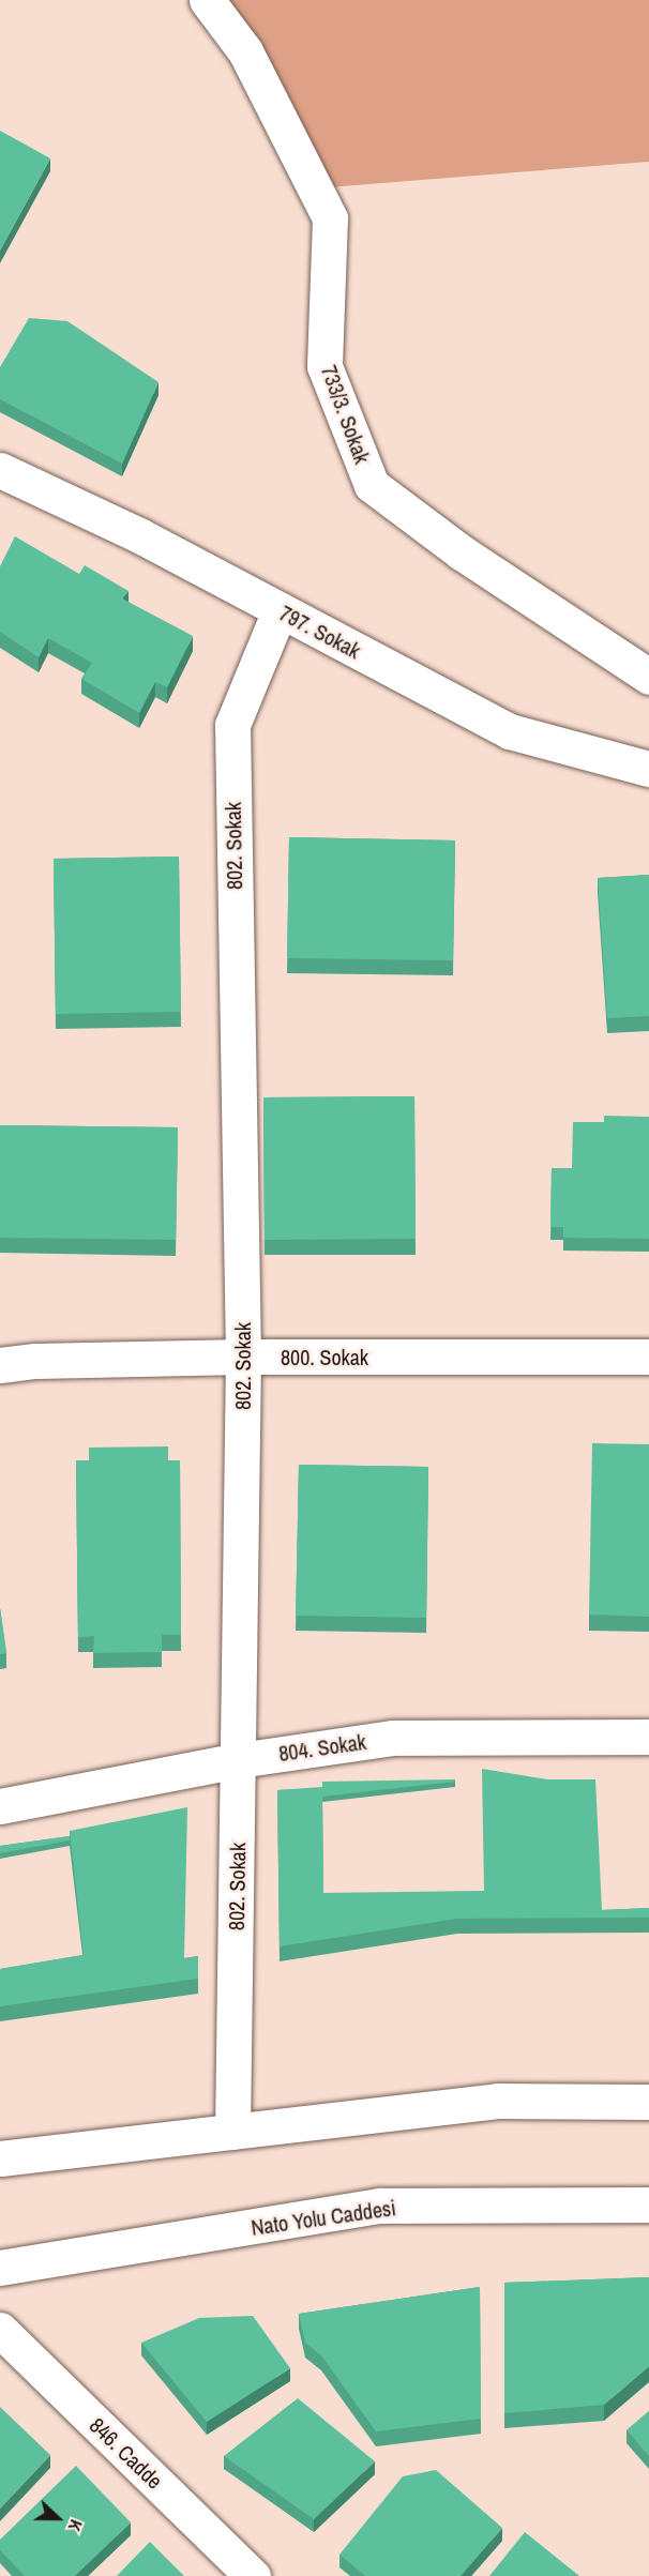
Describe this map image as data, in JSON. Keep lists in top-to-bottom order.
{
  "streets": {
    "street": [
      "733/3. Sokak",
      "797. Sokak",
      "802. Sokak",
      "800. Sokak",
      "804. Sokak",
      "Nato Yolu Caddesi",
      "846. Cadde"
    ]
  },
  "crossings": [
    ["797. Sokak", "802. Sokak"],
    ["802. Sokak", "800. Sokak"],
    ["802. Sokak", "804. Sokak"]
  ],
  "north": "right"
}
